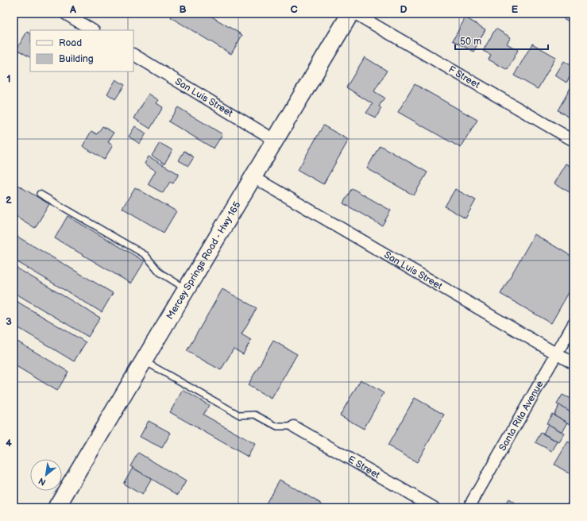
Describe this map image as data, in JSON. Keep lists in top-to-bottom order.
{
  "streets": {
    "main road": ["Mercey Springs Road - Hwy 165"],
    "street": [
      "F Street",
      "San Luis Street",
      "Santa Rita Avenue",
      "E Street"
    ]
  },
  "crossings": [
    ["San Luis Street", "Mercey Springs Road - Hwy 165"],
    ["San Luis Street", "Santa Rita Avenue"]
  ],
  "legend": ["Road", "Building"],
  "scale_bar": "50 m",
  "north": "bottom left",
  "grid": {
    "columns": [
      "A",
      "B",
      "C",
      "D",
      "E"
    ],
    "rows": [
      "1",
      "2",
      "3",
      "4"
    ]
  }
}
